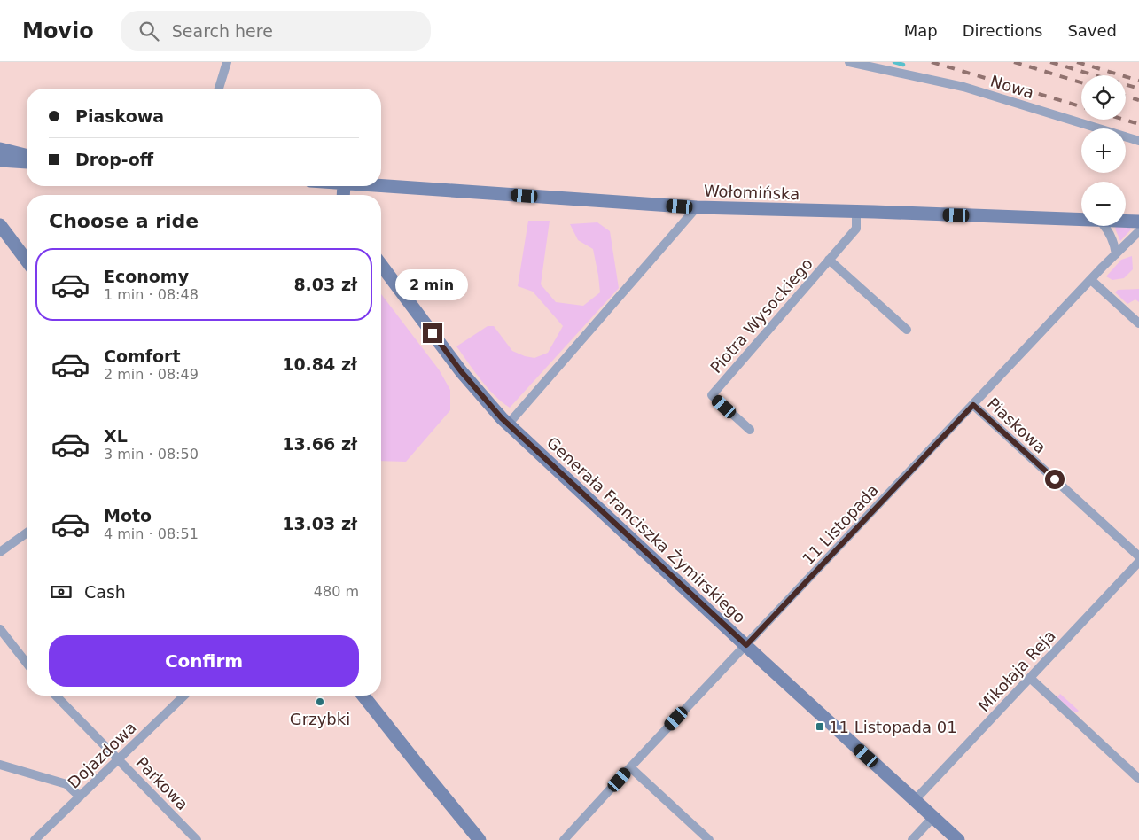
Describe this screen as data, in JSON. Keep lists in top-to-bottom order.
{
  "streets": {
    "street": [
      "Nowa",
      "Wołomińska",
      "Piotra Wysockiego",
      "Piaskowa",
      "11 Listopada",
      "Generała Franciszka Żymirskiego",
      "Mikołaja Reja",
      "Dojazdowa",
      "Parkowa"
    ]
  },
  "crossings": [
    ["Wołomińska", "Piotra Wysockiego"],
    ["Piaskowa", "11 Listopada"],
    ["11 Listopada", "Generała Franciszka Żymirskiego"],
    ["Generała Franciszka Żymirskiego", "Mikołaja Reja"],
    ["Dojazdowa", "Parkowa"]
  ],
  "places": {
    "other": ["Grzybki"],
    "transit": ["11 Listopada 01"]
  },
  "page": {
    "header": "Movio",
    "search": "Search here",
    "nav": ["Map", "Directions", "Saved"],
    "map_buttons": ["+", "−"],
    "banner": ["Piaskowa", "Drop-off"],
    "heading": "Choose a ride",
    "list": [
      {
        "name": "Economy",
        "note": "1 min · 08:48",
        "value": "8.03 zł"
      },
      {
        "name": "Comfort",
        "note": "2 min · 08:49",
        "value": "10.84 zł"
      },
      {
        "name": "XL",
        "note": "3 min · 08:50",
        "value": "13.66 zł"
      },
      {
        "name": "Moto",
        "note": "4 min · 08:51",
        "value": "13.03 zł"
      }
    ],
    "bubble": "2 min",
    "pay": ["Cash", "480 m"],
    "buttons": "Confirm"
  }
}
